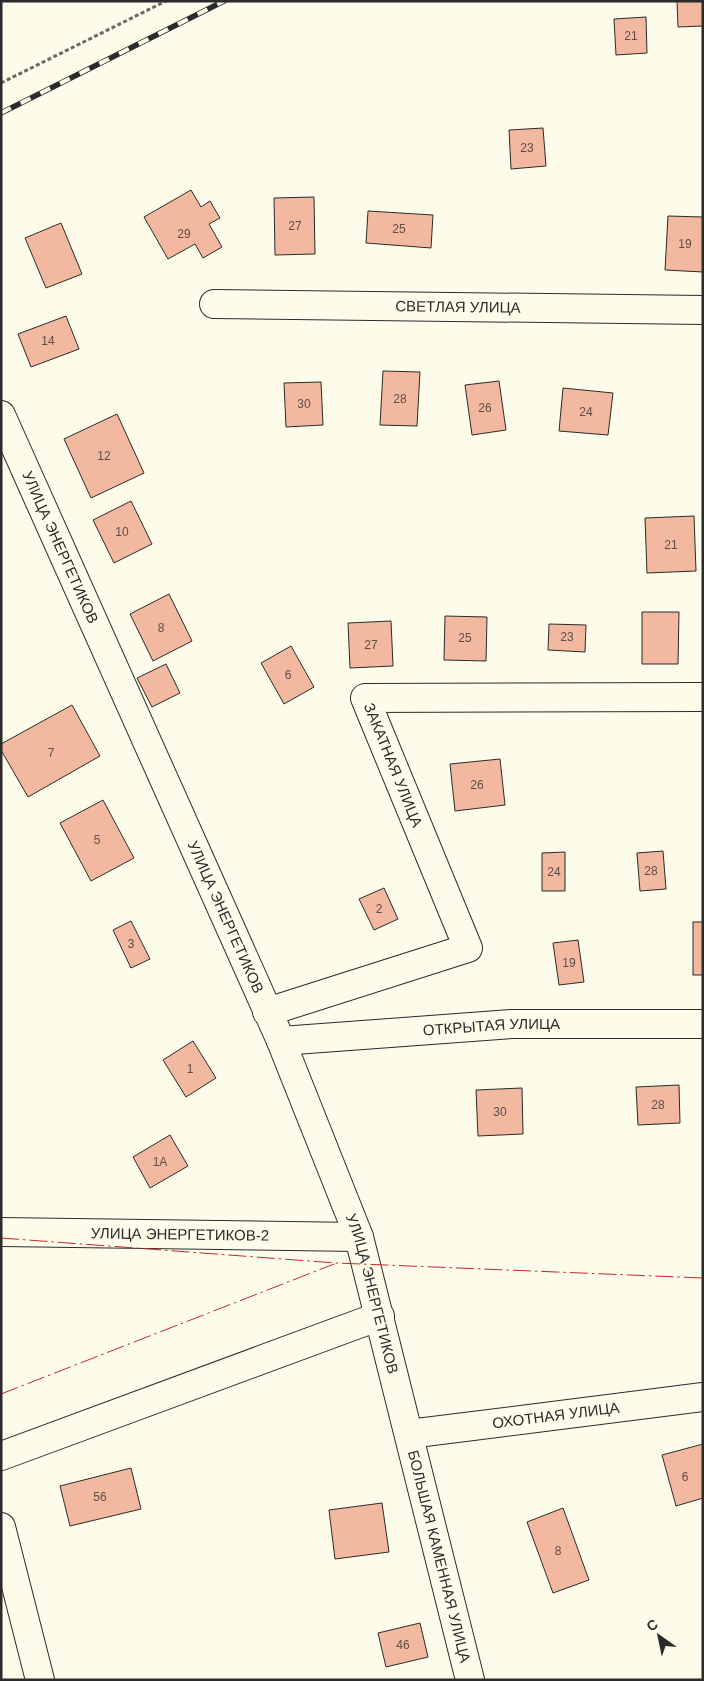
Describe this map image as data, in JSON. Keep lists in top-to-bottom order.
{
  "streets": {
    "street": [
      "СВЕТЛАЯ УЛИЦА",
      "УЛИЦА ЭНЕРГЕТИКОВ",
      "ЗАКАТНАЯ УЛИЦА",
      "ОТКРЫТАЯ УЛИЦА",
      "УЛИЦА ЭНЕРГЕТИКОВ-2",
      "ОХОТНАЯ УЛИЦА",
      "БОЛЬШАЯ КАМЕННАЯ УЛИЦА"
    ]
  },
  "crossings": [
    ["УЛИЦА ЭНЕРГЕТИКОВ", "ЗАКАТНАЯ УЛИЦА"],
    ["УЛИЦА ЭНЕРГЕТИКОВ", "ОТКРЫТАЯ УЛИЦА"],
    ["УЛИЦА ЭНЕРГЕТИКОВ", "УЛИЦА ЭНЕРГЕТИКОВ-2"],
    ["УЛИЦА ЭНЕРГЕТИКОВ", "ОХОТНАЯ УЛИЦА"],
    ["УЛИЦА ЭНЕРГЕТИКОВ", "БОЛЬШАЯ КАМЕННАЯ УЛИЦА"],
    ["ОХОТНАЯ УЛИЦА", "БОЛЬШАЯ КАМЕННАЯ УЛИЦА"]
  ],
  "house_numbers": [
    "21",
    "23",
    "27",
    "25",
    "29",
    "19",
    "14",
    "28",
    "30",
    "26",
    "24",
    "12",
    "10",
    "21",
    "8",
    "23",
    "25",
    "27",
    "6",
    "7",
    "26",
    "5",
    "28",
    "24",
    "2",
    "3",
    "19",
    "1",
    "28",
    "30",
    "1А",
    "6",
    "56",
    "8",
    "46"
  ],
  "north": "top left"
}
